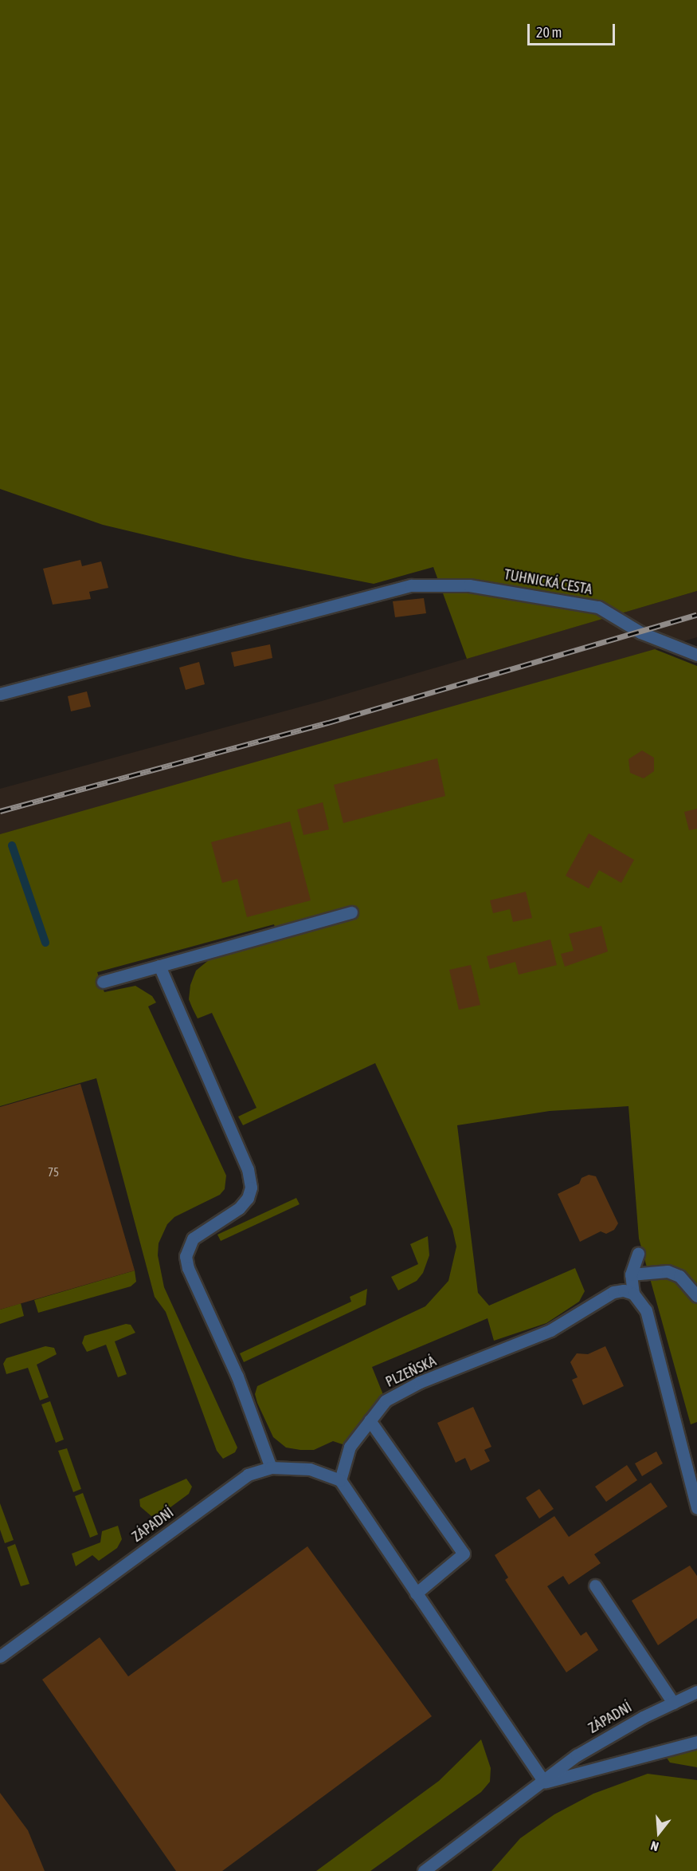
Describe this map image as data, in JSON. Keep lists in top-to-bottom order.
{
  "streets": {
    "street": ["TUHNICKÁ CESTA", "PLZEŇSKÁ", "ZÁPADNÍ"]
  },
  "crossings": [
    ["PLZEŇSKÁ", "ZÁPADNÍ"]
  ],
  "house_numbers": ["75"],
  "scale_bar": "20 m",
  "north": "bottom"
}
